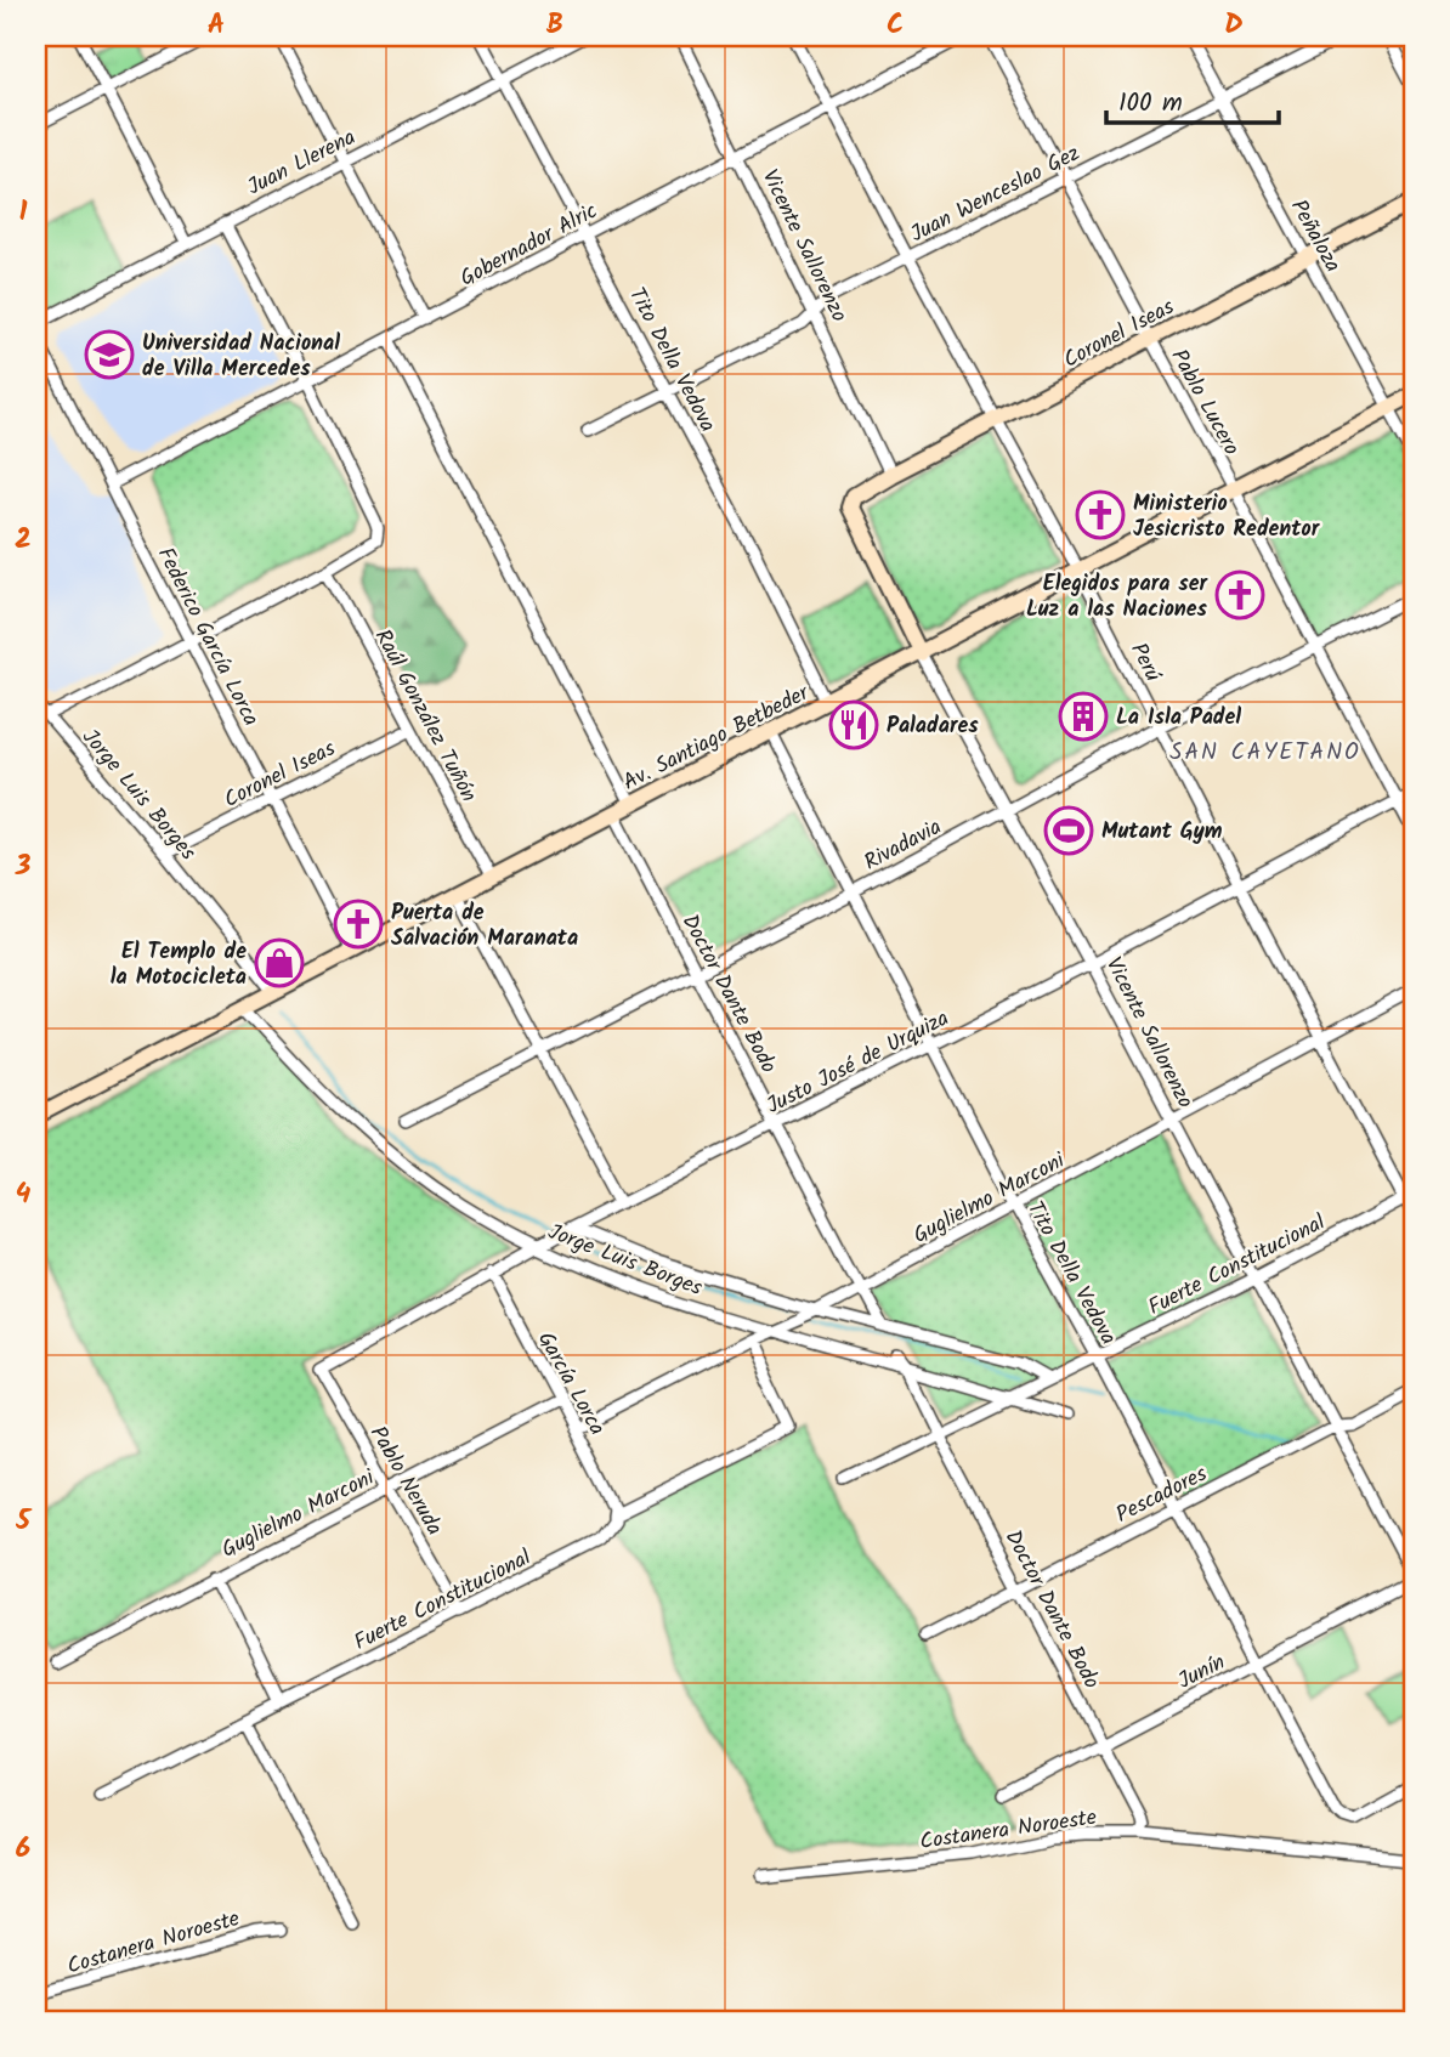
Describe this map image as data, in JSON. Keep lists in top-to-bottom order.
{
  "streets": {
    "main road": ["Vicente Sallorenzo", "Coronel Iseas", "Av. Santiago Betbeder"],
    "street": [
      "Juan Llerena",
      "Juan Wenceslao Gez",
      "Peñaloza",
      "Gobernador Alric",
      "Tito Della Vedova",
      "Pablo Lucero",
      "Federico García Lorca",
      "Perú",
      "Raúl González Tuñón",
      "Jorge Luis Borges",
      "Rivadavia",
      "Doctor Dante Bodo",
      "Justo José de Urquiza",
      "Guglielmo Marconi",
      "Fuerte Constitucional",
      "García Lorca",
      "Pablo Neruda",
      "Pescadores",
      "Junín",
      "Costanera Noroeste"
    ]
  },
  "crossings": [
    ["Juan Llerena", "Tito Della Vedova"],
    ["Juan Wenceslao Gez", "Peñaloza"],
    ["Juan Wenceslao Gez", "Vicente Sallorenzo"],
    ["Juan Wenceslao Gez", "Tito Della Vedova"],
    ["Juan Wenceslao Gez", "Pablo Lucero"],
    ["Juan Wenceslao Gez", "Perú"],
    ["Peñaloza", "Coronel Iseas"],
    ["Peñaloza", "Av. Santiago Betbeder"],
    ["Gobernador Alric", "Vicente Sallorenzo"],
    ["Gobernador Alric", "Tito Della Vedova"],
    ["Gobernador Alric", "Federico García Lorca"],
    ["Gobernador Alric", "Perú"],
    ["Vicente Sallorenzo", "Coronel Iseas"],
    ["Vicente Sallorenzo", "Av. Santiago Betbeder"],
    ["Vicente Sallorenzo", "Rivadavia"],
    ["Vicente Sallorenzo", "Justo José de Urquiza"],
    ["Vicente Sallorenzo", "Guglielmo Marconi"],
    ["Vicente Sallorenzo", "Fuerte Constitucional"],
    ["Vicente Sallorenzo", "Pescadores"],
    ["Vicente Sallorenzo", "Junín"],
    ["Coronel Iseas", "Pablo Lucero"],
    ["Coronel Iseas", "Federico García Lorca"],
    ["Coronel Iseas", "Perú"],
    ["Coronel Iseas", "Raúl González Tuñón"],
    ["Coronel Iseas", "Jorge Luis Borges"],
    ["Tito Della Vedova", "Av. Santiago Betbeder"],
    ["Tito Della Vedova", "Rivadavia"],
    ["Tito Della Vedova", "Justo José de Urquiza"],
    ["Tito Della Vedova", "Guglielmo Marconi"],
    ["Tito Della Vedova", "Fuerte Constitucional"],
    ["Tito Della Vedova", "Pescadores"],
    ["Tito Della Vedova", "Junín"],
    ["Pablo Lucero", "Av. Santiago Betbeder"],
    ["Pablo Lucero", "Rivadavia"],
    ["Pablo Lucero", "Justo José de Urquiza"],
    ["Federico García Lorca", "Av. Santiago Betbeder"],
    ["Perú", "Av. Santiago Betbeder"],
    ["Perú", "Rivadavia"],
    ["Perú", "Justo José de Urquiza"],
    ["Perú", "Guglielmo Marconi"],
    ["Perú", "Fuerte Constitucional"],
    ["Raúl González Tuñón", "Av. Santiago Betbeder"],
    ["Av. Santiago Betbeder", "Jorge Luis Borges"],
    ["Av. Santiago Betbeder", "Doctor Dante Bodo"],
    ["Jorge Luis Borges", "Doctor Dante Bodo"],
    ["Jorge Luis Borges", "Justo José de Urquiza"],
    ["Jorge Luis Borges", "Guglielmo Marconi"],
    ["Jorge Luis Borges", "Fuerte Constitucional"],
    ["Rivadavia", "Doctor Dante Bodo"],
    ["Doctor Dante Bodo", "Justo José de Urquiza"],
    ["Doctor Dante Bodo", "Guglielmo Marconi"],
    ["Doctor Dante Bodo", "Fuerte Constitucional"],
    ["Doctor Dante Bodo", "Pescadores"],
    ["Doctor Dante Bodo", "Junín"],
    ["Doctor Dante Bodo", "Costanera Noroeste"],
    ["Justo José de Urquiza", "García Lorca"],
    ["Justo José de Urquiza", "Pablo Neruda"],
    ["Guglielmo Marconi", "Fuerte Constitucional"],
    ["Guglielmo Marconi", "García Lorca"],
    ["Guglielmo Marconi", "Pablo Neruda"],
    ["Fuerte Constitucional", "García Lorca"],
    ["Fuerte Constitucional", "Pablo Neruda"]
  ],
  "districts": ["SAN CAYETANO"],
  "places": {
    "school or university": ["Universidad Nacional de Villa Mercedes"],
    "church": ["Ministerio Jesicristo Redentor", "Elegidos para ser Luz a las Naciones", "Puerta de Salvación Maranata"],
    "building": ["La Isla Padel"],
    "restaurant": ["Paladares"],
    "sports": ["Mutant Gym"],
    "shop": ["El Templo de la Motocicleta"]
  },
  "scale_bar": "100 m",
  "grid": {
    "columns": [
      "A",
      "B",
      "C",
      "D"
    ],
    "rows": [
      "1",
      "2",
      "3",
      "4",
      "5",
      "6"
    ]
  }
}
